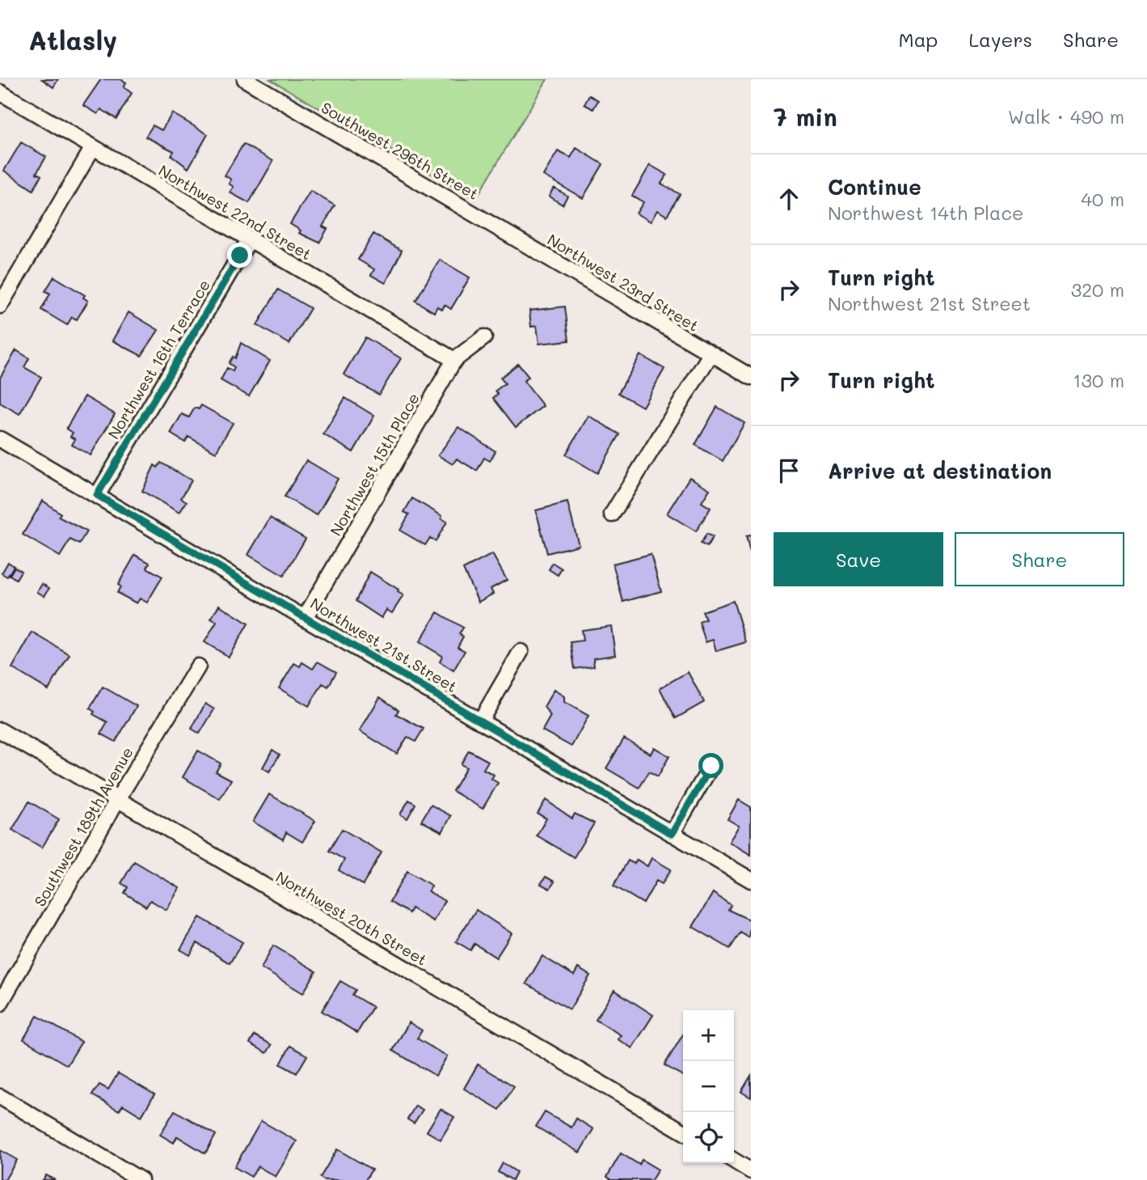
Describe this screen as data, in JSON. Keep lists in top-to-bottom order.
{
  "streets": {
    "street": [
      "Southwest 296th Street",
      "Northwest 22nd Street",
      "Northwest 23rd Street",
      "Northwest 16th Terrace",
      "Northwest 15th Place",
      "Northwest 21st Street",
      "Southwest 189th Avenue",
      "Northwest 20th Street"
    ]
  },
  "crossings": [
    ["Southwest 296th Street", "Northwest 23rd Street"],
    ["Northwest 22nd Street", "Northwest 16th Terrace"],
    ["Northwest 22nd Street", "Northwest 15th Place"],
    ["Northwest 16th Terrace", "Northwest 21st Street"],
    ["Northwest 15th Place", "Northwest 21st Street"],
    ["Southwest 189th Avenue", "Northwest 20th Street"]
  ],
  "page": {
    "header": "Atlasly",
    "nav": ["Map", "Layers", "Share"],
    "heading": ["7 min", "Walk · 490 m"],
    "list": [
      ["Continue", "Northwest 14th Place", "40 m"],
      ["Turn right", "Northwest 21st Street", "320 m"],
      ["Turn right", "130 m"],
      "Arrive at destination"
    ],
    "buttons": ["Save", "Share"],
    "map_buttons": ["+", "−"]
  }
}
